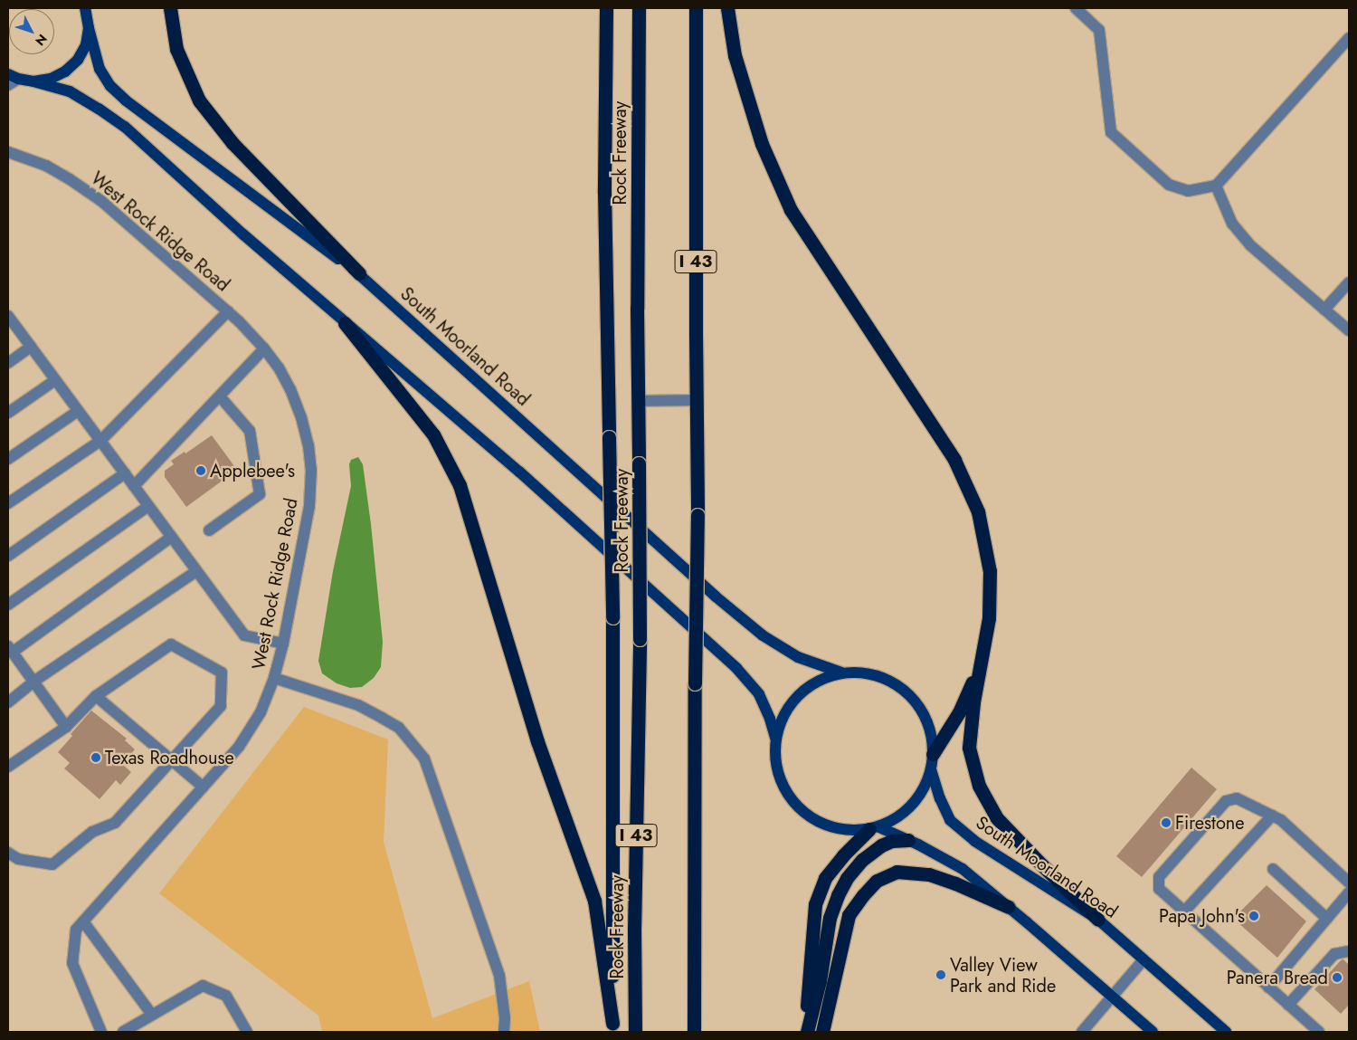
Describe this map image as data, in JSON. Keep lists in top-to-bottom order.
{
  "streets": {
    "highway": ["Rock Freeway", "I 43"],
    "main road": ["South Moorland Road"],
    "street": ["West Rock Ridge Road"]
  },
  "places": [
    "Applebee's",
    "Texas Roadhouse",
    "Firestone",
    "Papa John's",
    "Valley View Park and Ride",
    "Panera Bread"
  ],
  "north": "bottom right"
}
